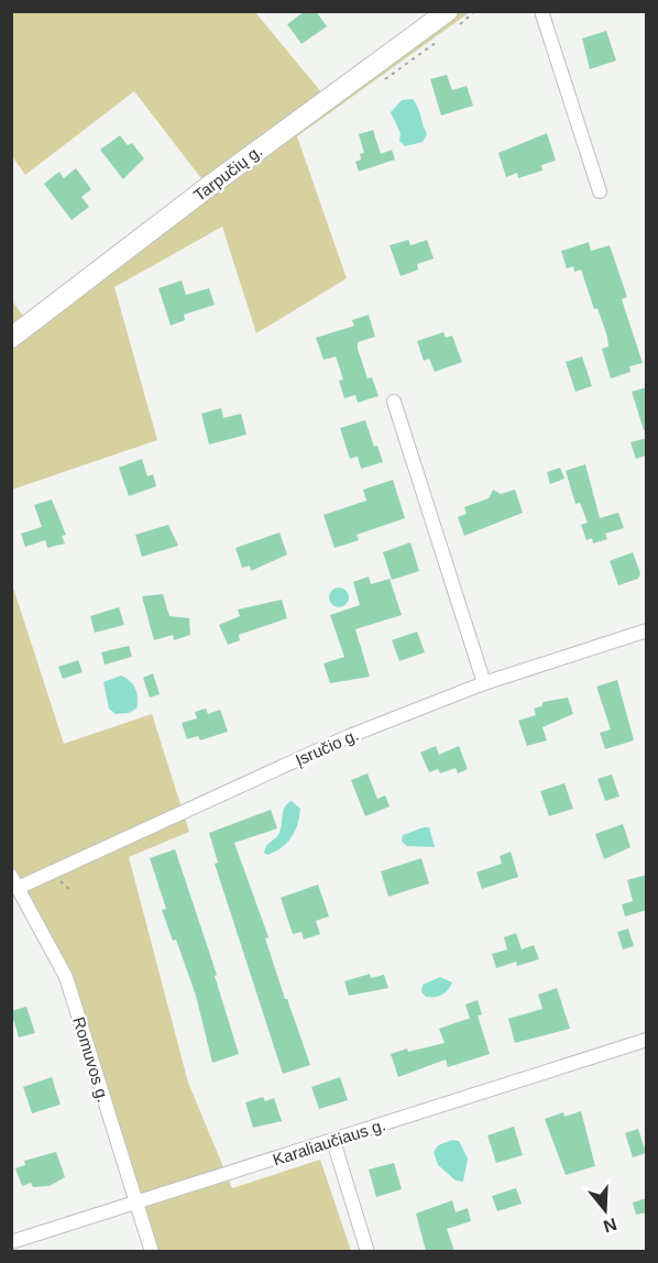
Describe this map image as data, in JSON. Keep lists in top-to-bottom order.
{
  "streets": {
    "main road": ["Tarpučių g."],
    "street": ["Įsručio g.", "Romuvos g.", "Karaliaučiaus g."]
  },
  "crossings": [
    ["Įsručio g.", "Romuvos g."],
    ["Romuvos g.", "Karaliaučiaus g."]
  ],
  "north": "bottom"
}
